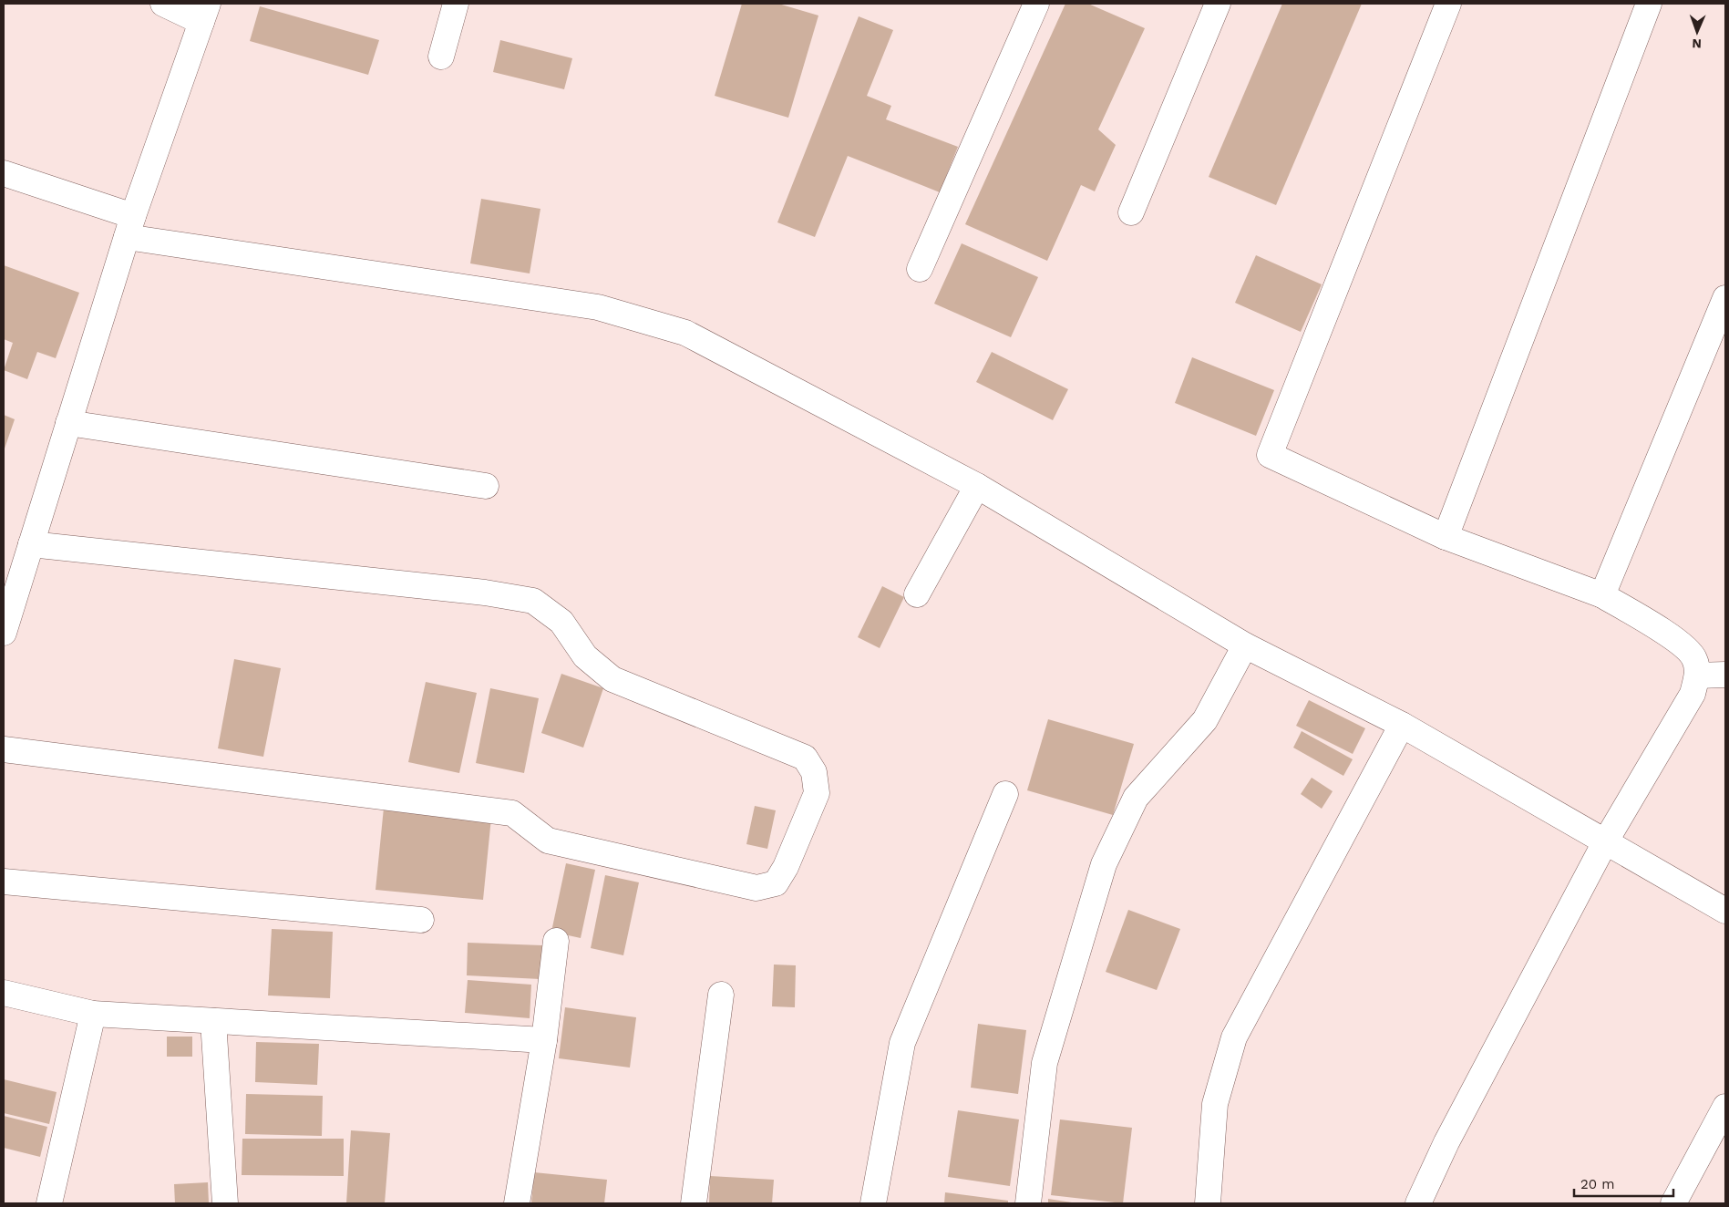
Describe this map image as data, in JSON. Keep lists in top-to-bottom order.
{
  "scale_bar": "20 m",
  "north": "bottom"
}
